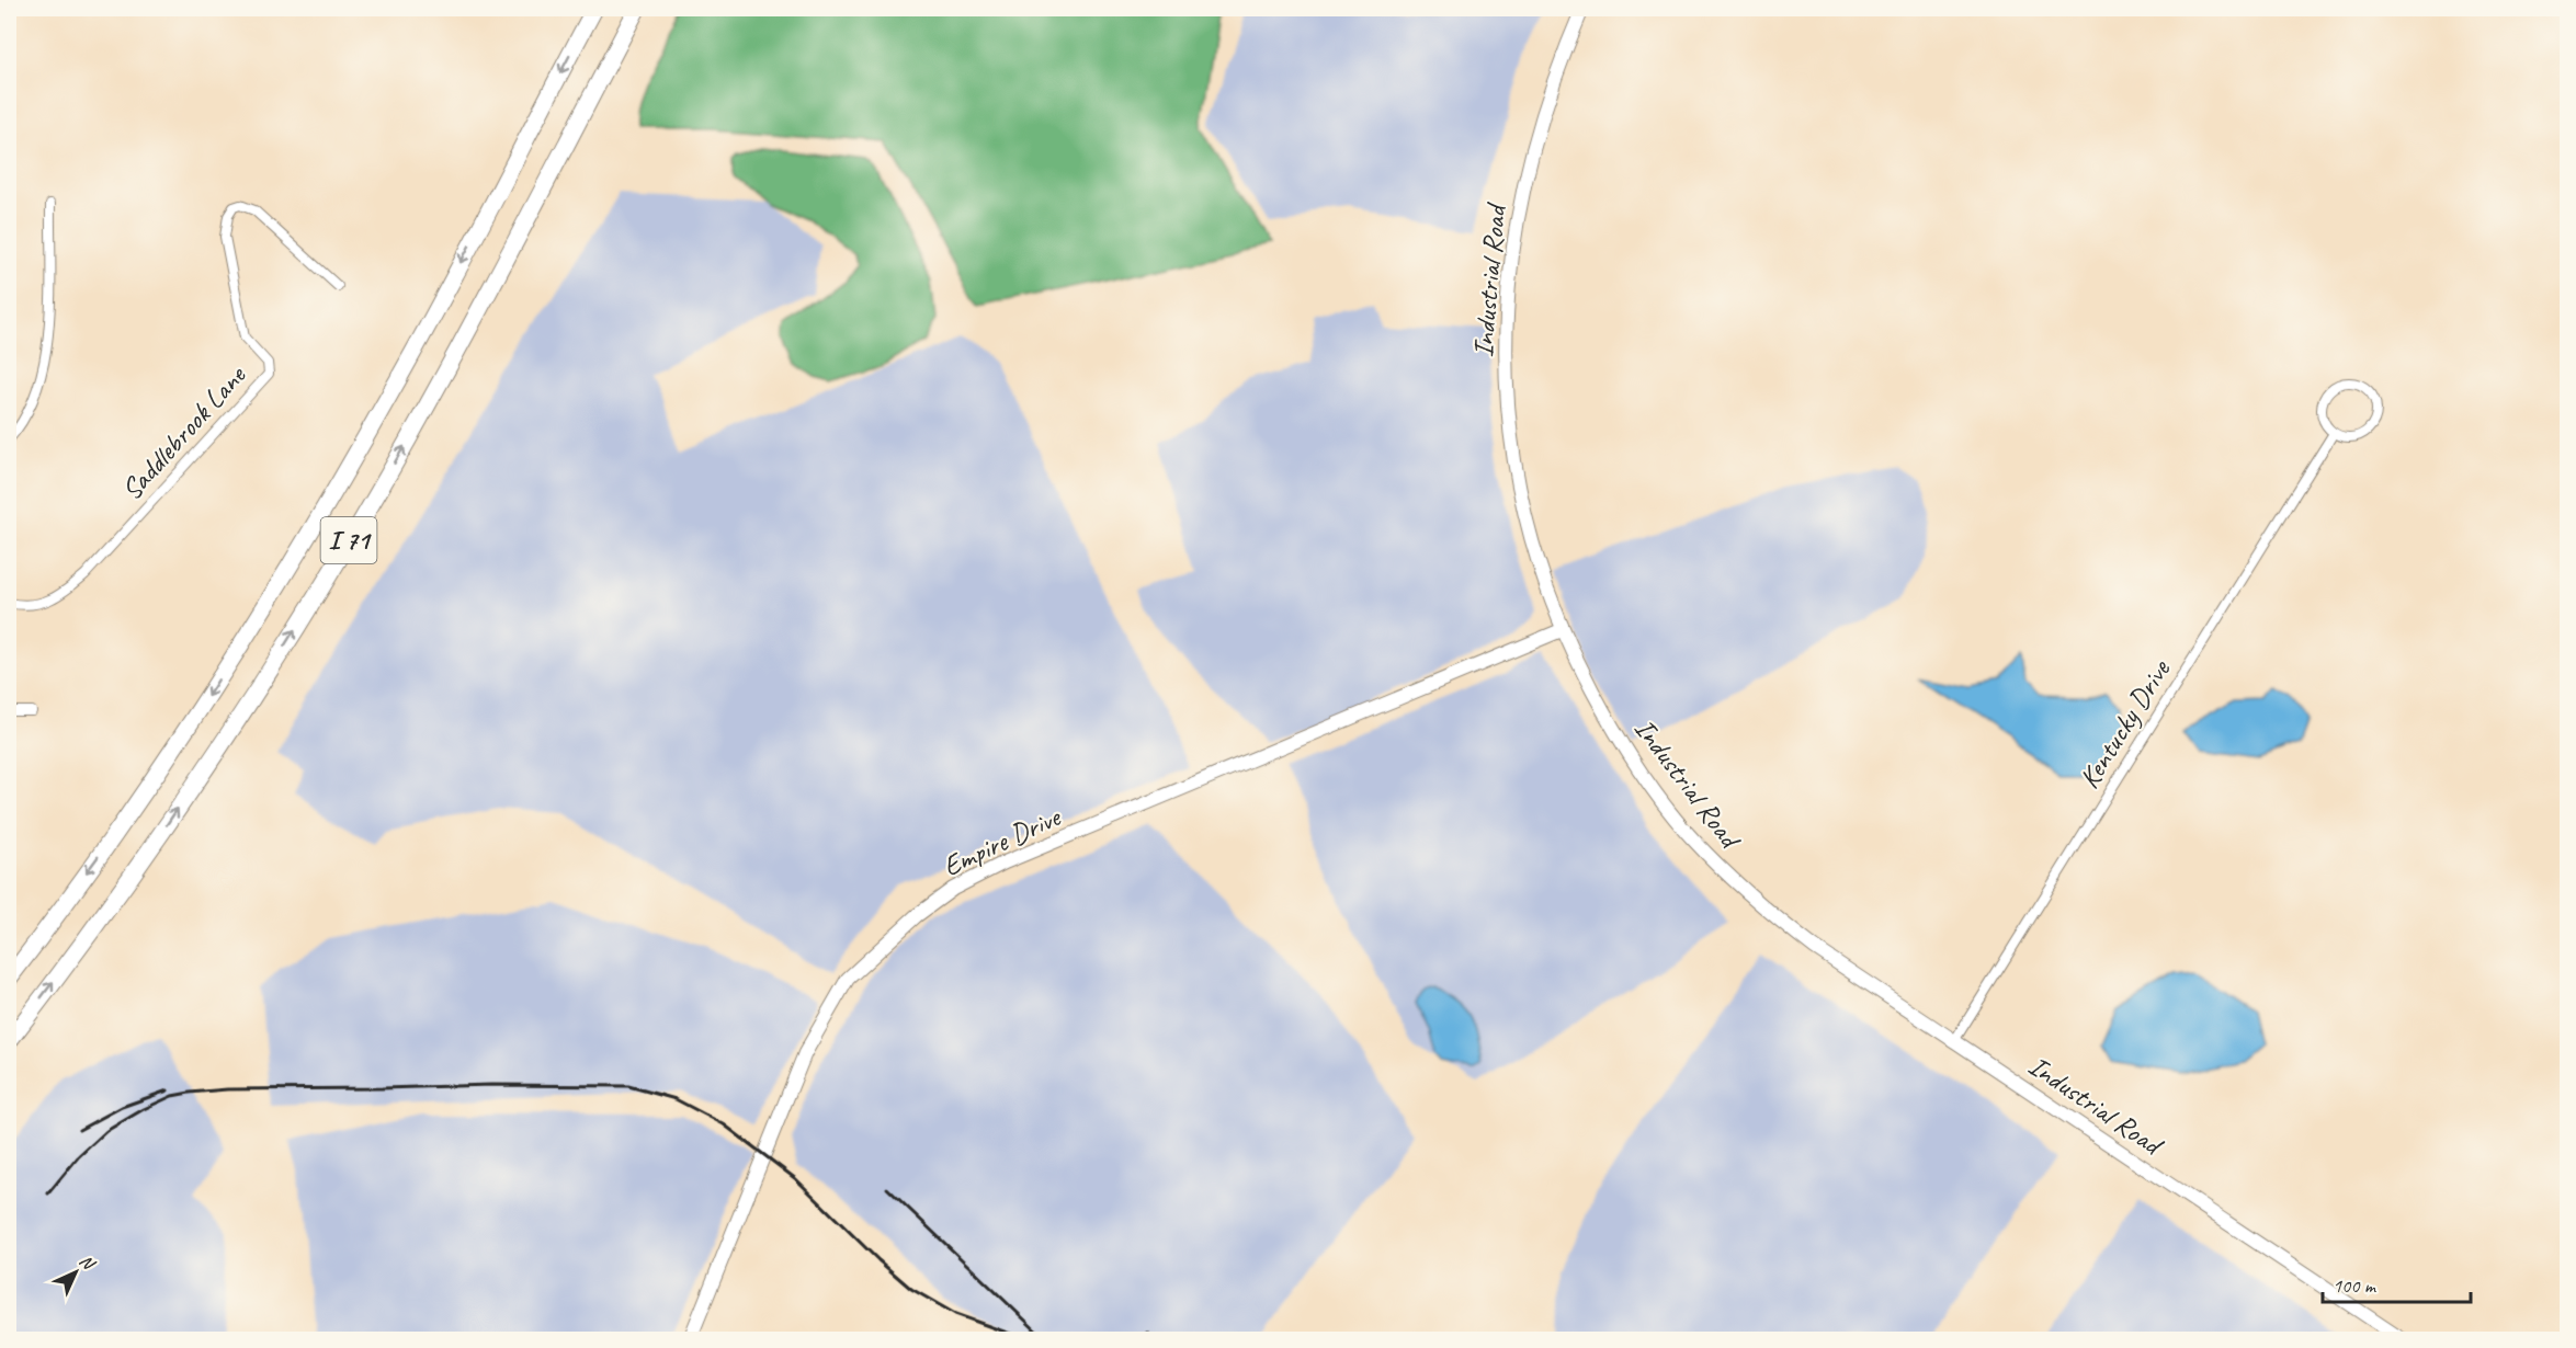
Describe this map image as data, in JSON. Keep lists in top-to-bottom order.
{
  "streets": {
    "highway": ["I 71"],
    "main road": ["Industrial Road", "Empire Drive"],
    "street": ["Saddlebrook Lane", "Kentucky Drive"]
  },
  "crossings": [
    ["Industrial Road", "Kentucky Drive"],
    ["Industrial Road", "Empire Drive"]
  ],
  "scale_bar": "100 m",
  "north": "top right"
}
